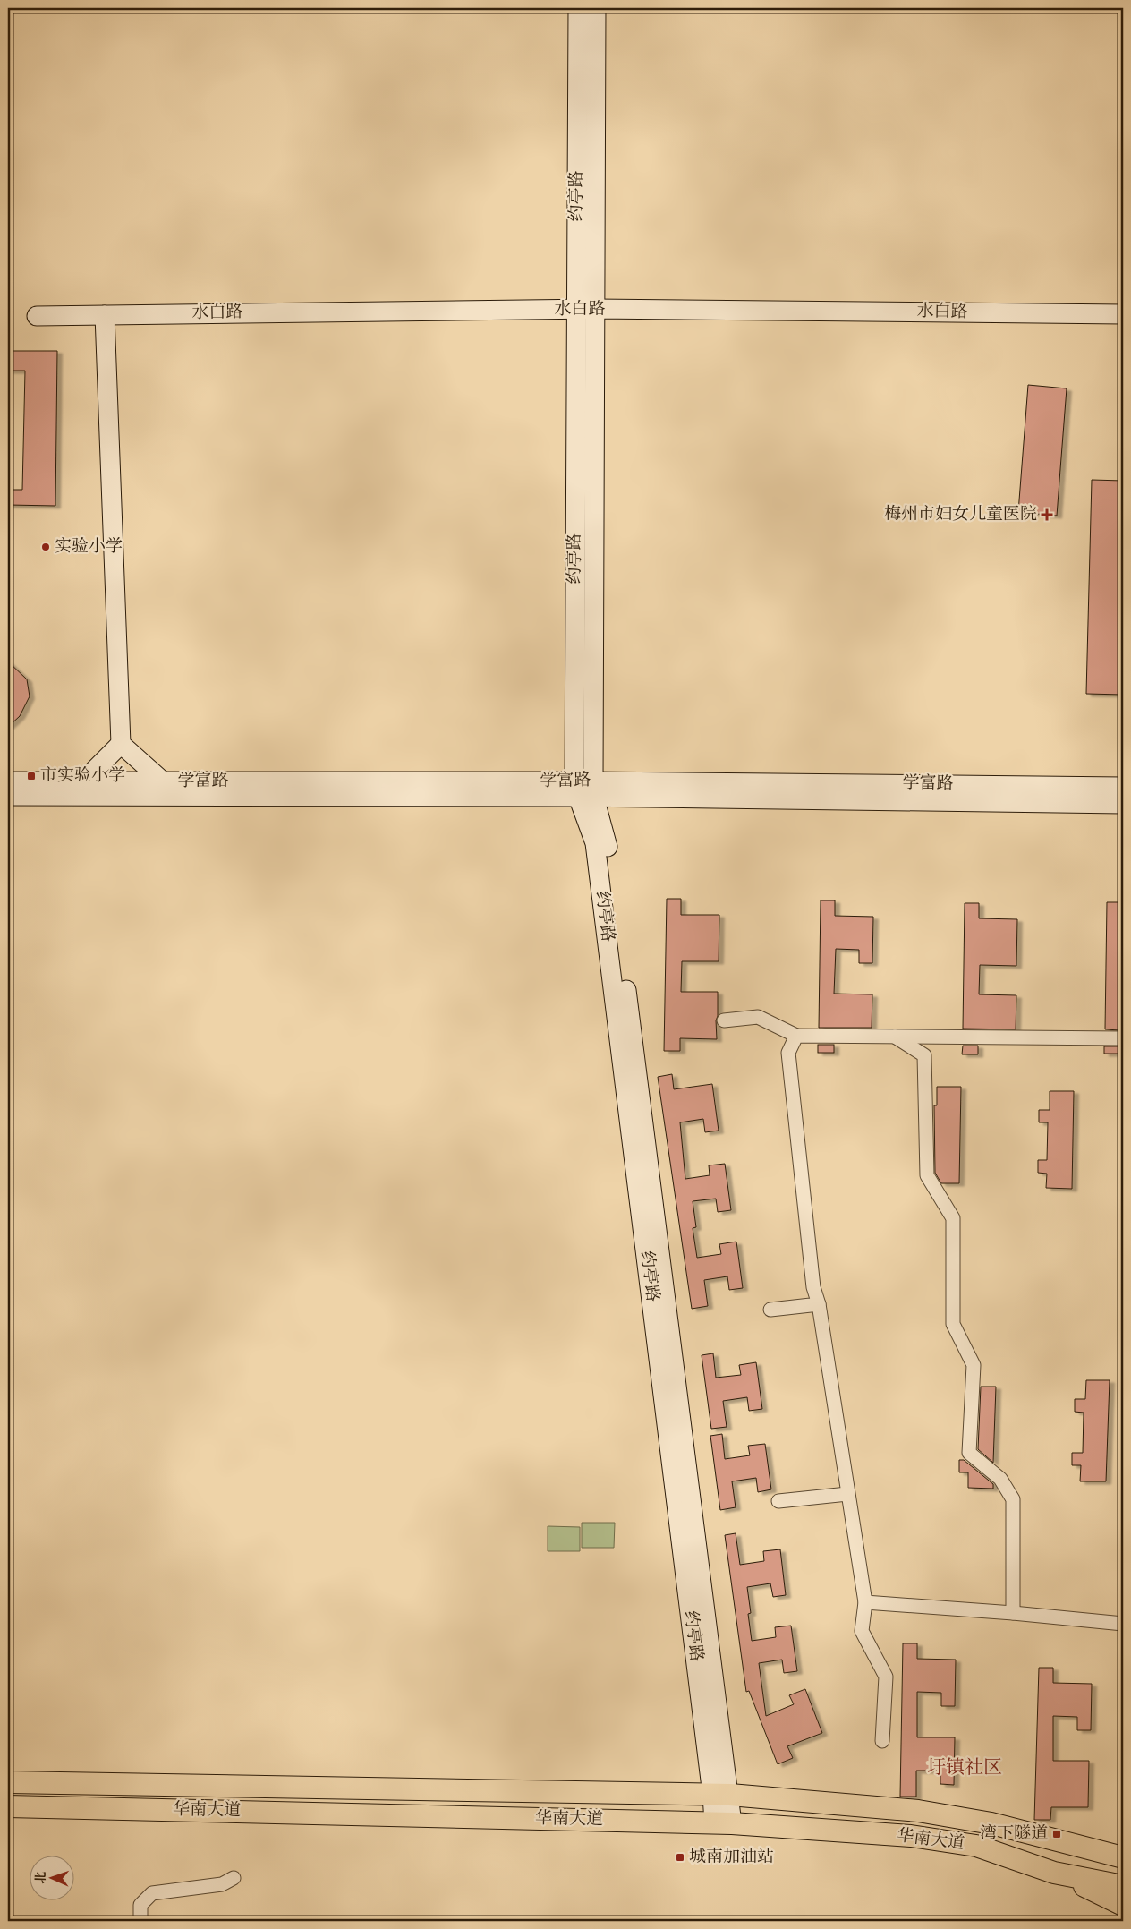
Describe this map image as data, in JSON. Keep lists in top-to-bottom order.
{
  "streets": {
    "main road": ["华南大道"],
    "street": ["约亭路", "水白路", "学富路"]
  },
  "crossings": [
    ["约亭路", "水白路"],
    ["约亭路", "学富路"],
    ["约亭路", "华南大道"]
  ],
  "districts": ["圩镇社区"],
  "places": {
    "health": ["梅州市妇女儿童医院"],
    "other": ["实验小学"],
    "transit": ["市实验小学", "湾下隧道", "城南加油站"]
  },
  "north": "left"
}
